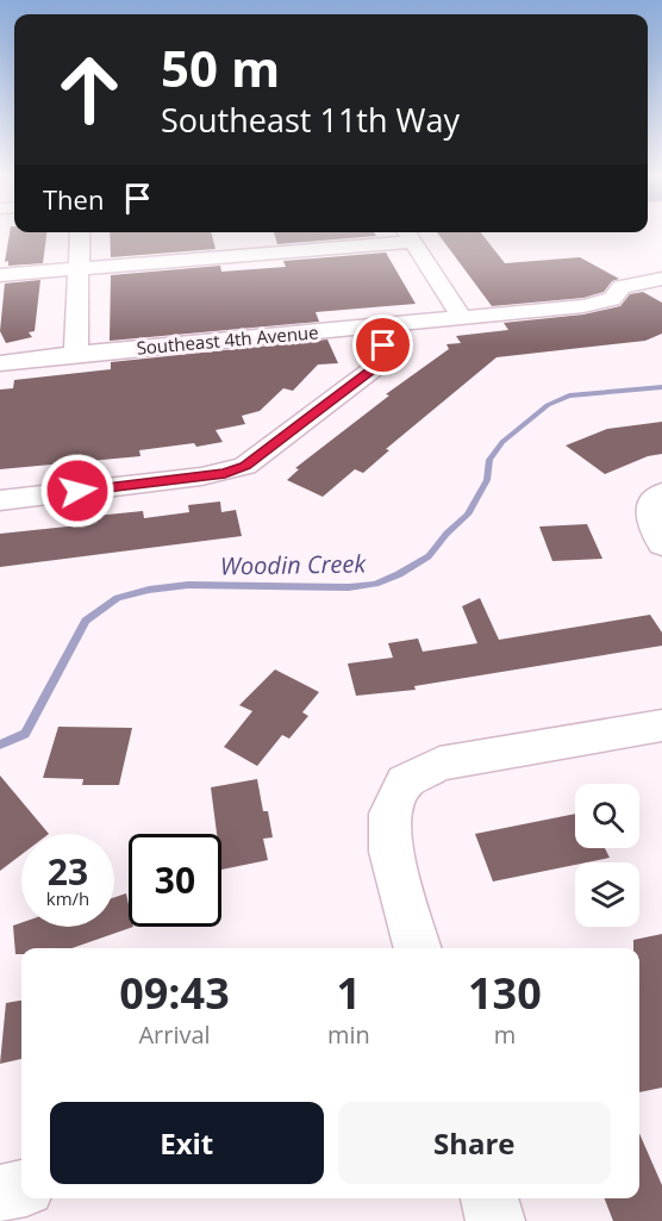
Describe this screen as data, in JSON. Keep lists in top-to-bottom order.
{
  "streets": {
    "street": ["Southeast 4th Avenue"]
  },
  "water": ["Woodin Creek"],
  "page": {
    "turn": ["50 m", "Southeast 11th Way"],
    "then": "Then",
    "speed": "23 km/h",
    "limit": "30",
    "eta": [
      "09:43",
      "Arrival",
      "1",
      "min",
      "130",
      "m"
    ],
    "buttons": ["Exit", "Share"]
  }
}
